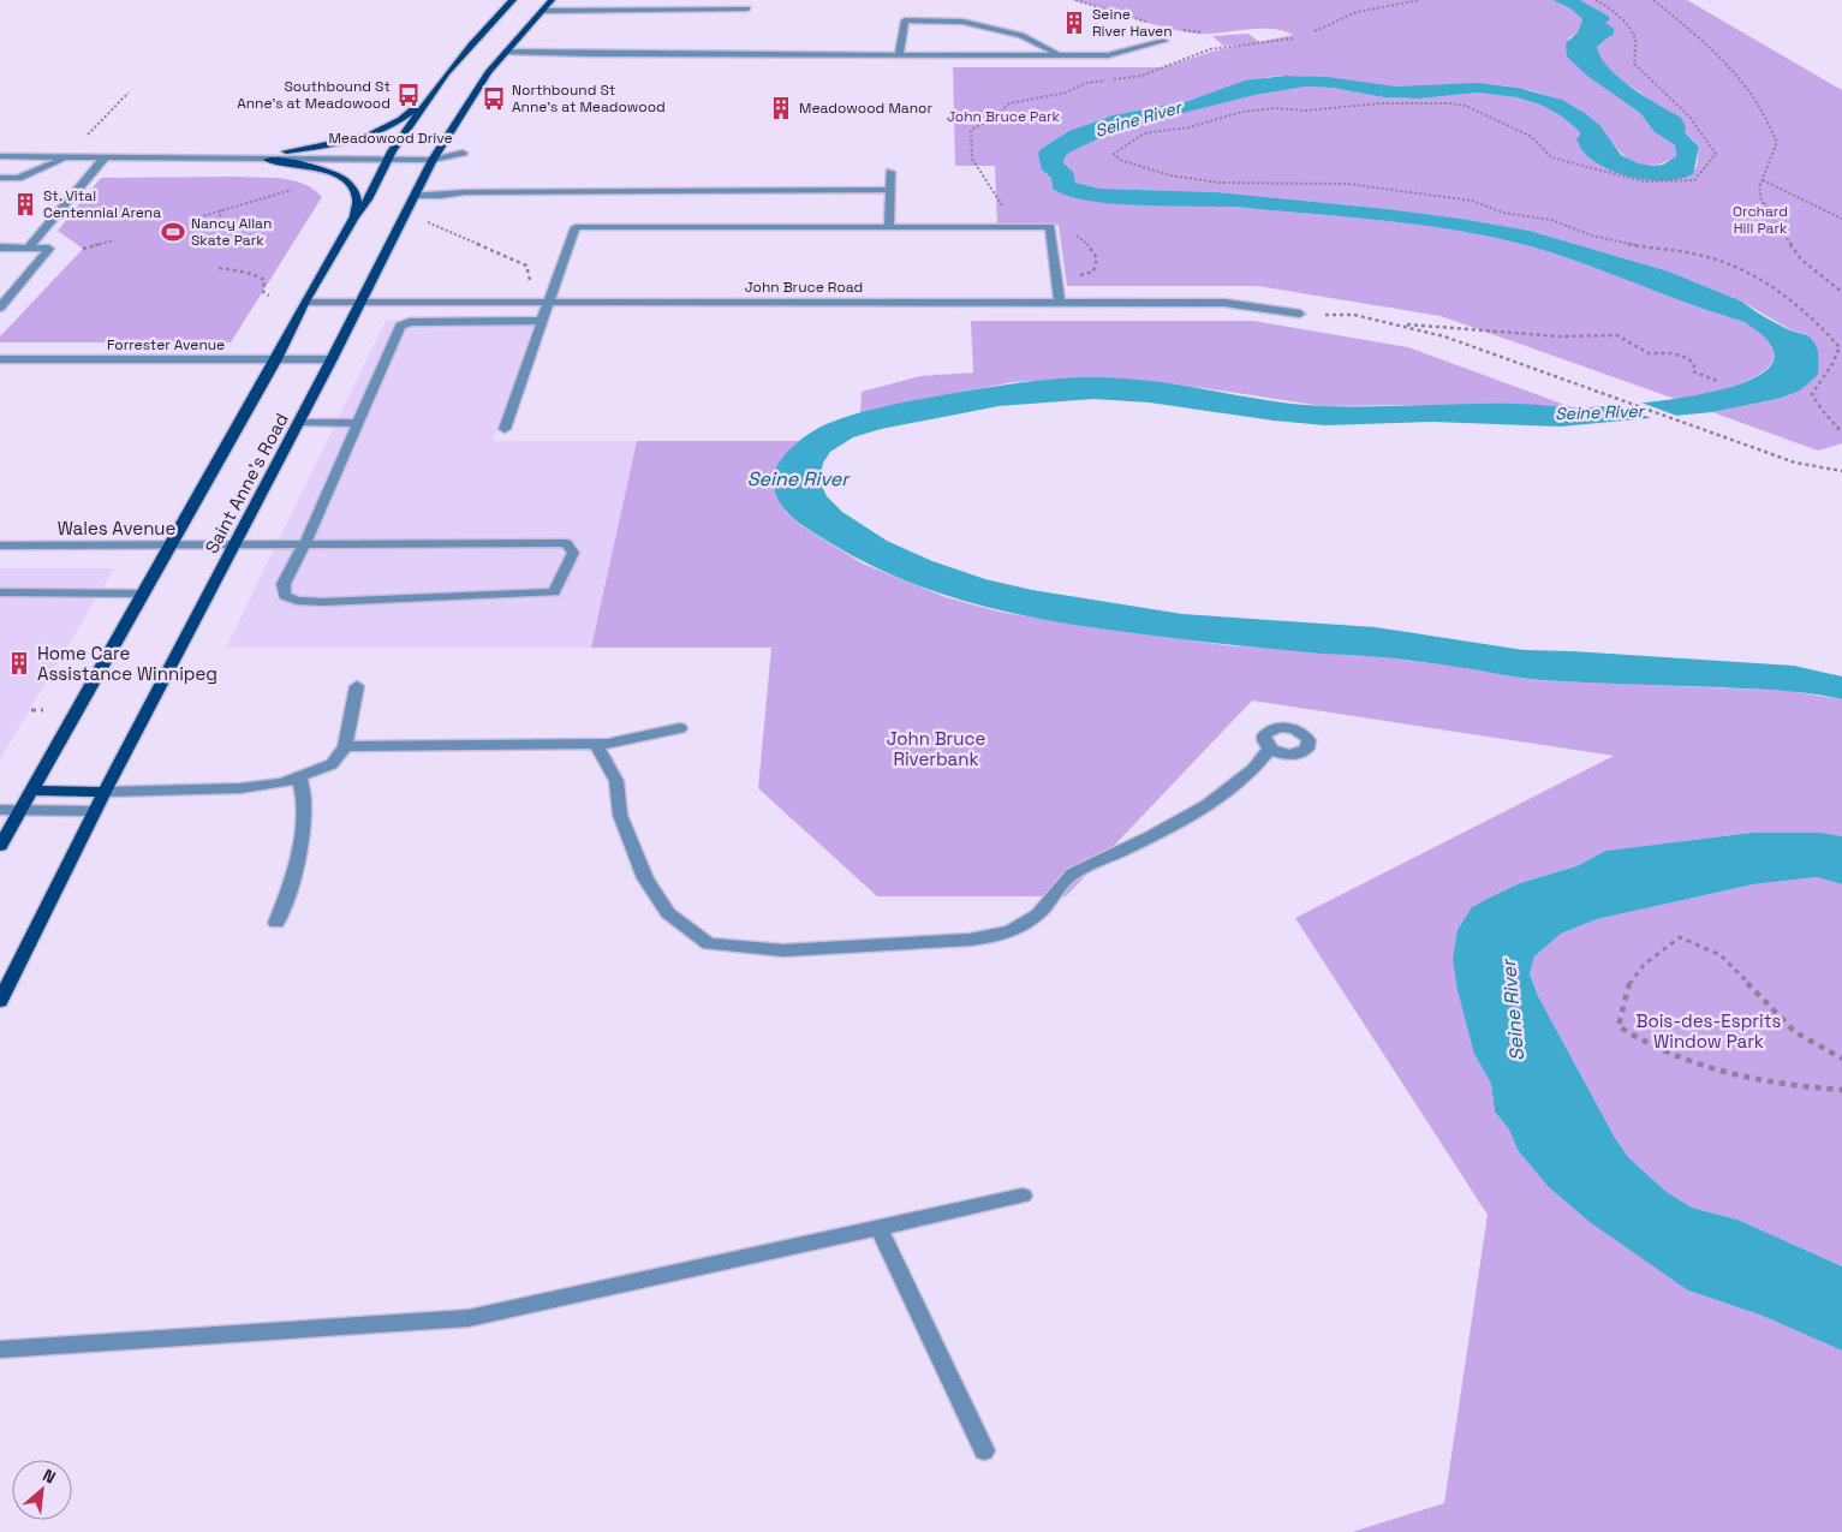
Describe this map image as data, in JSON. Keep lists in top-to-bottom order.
{
  "streets": {
    "main road": ["Saint Anne's Road"],
    "street": [
      "Meadowood Drive",
      "John Bruce Road",
      "Forrester Avenue",
      "Wales Avenue"
    ]
  },
  "crossings": [
    ["Meadowood Drive", "Saint Anne's Road"],
    ["John Bruce Road", "Saint Anne's Road"],
    ["Forrester Avenue", "Saint Anne's Road"],
    ["Saint Anne's Road", "Wales Avenue"]
  ],
  "water": ["Seine River"],
  "parks": [
    "John Bruce Park",
    "Orchard Hill Park",
    "John Bruce Riverbank",
    "Bois-des-Esprits Window Park"
  ],
  "places": {
    "building": [
      "Seine River Haven",
      "Meadowood Manor",
      "St. Vital Centennial Arena",
      "Home Care Assistance Winnipeg"
    ],
    "bus stop": ["Southbound St Anne's at Meadowood", "Northbound St Anne's at Meadowood"],
    "sports": ["Nancy Allan Skate Park"]
  },
  "north": "top right"
}
